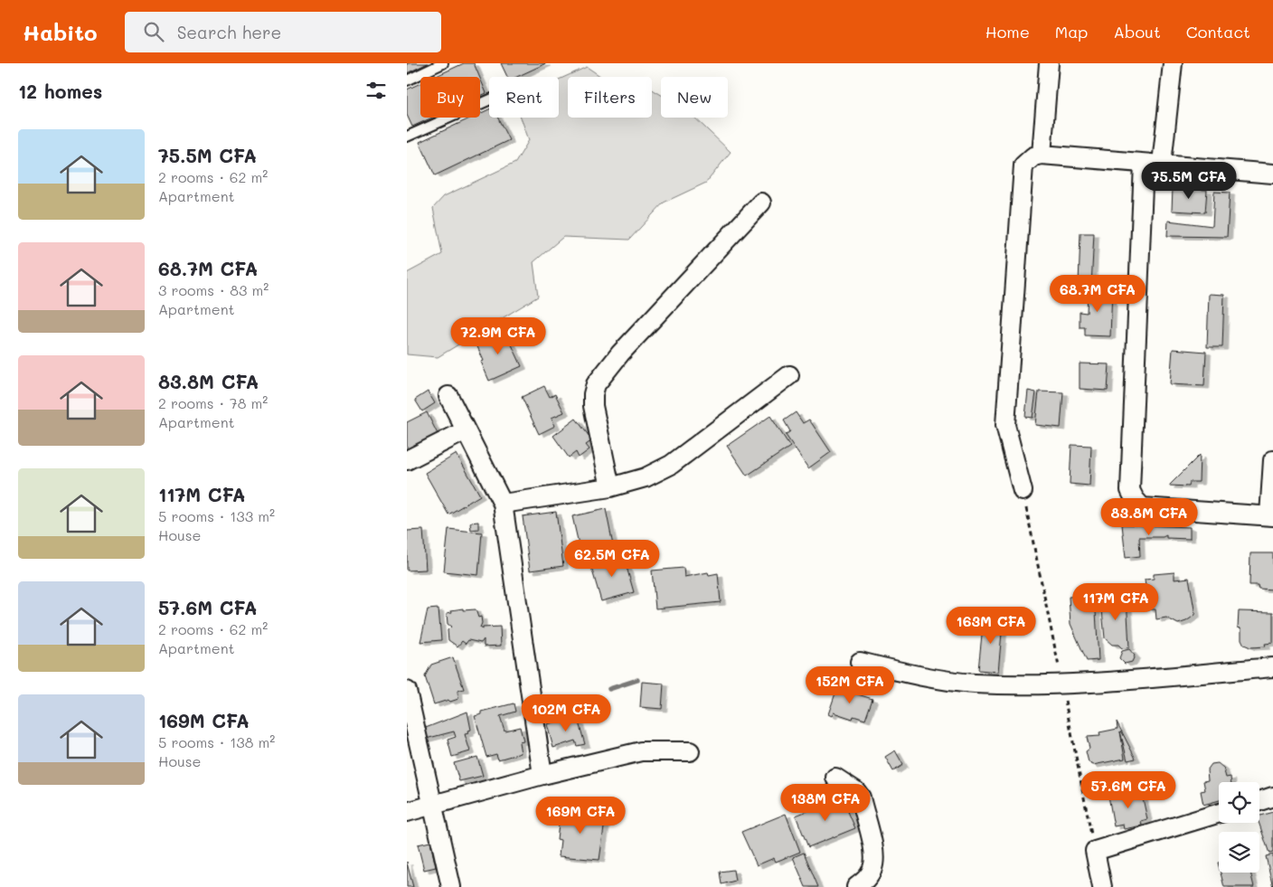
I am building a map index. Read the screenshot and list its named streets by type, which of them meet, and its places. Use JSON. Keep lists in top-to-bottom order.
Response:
{
  "page": {
    "header": "Habito",
    "search": "Search here",
    "nav": [
      "Home",
      "Map",
      "About",
      "Contact"
    ],
    "heading": "12 homes",
    "chip": [
      "Buy",
      "Rent",
      "Filters",
      "New"
    ],
    "list": [
      {
        "name": "75.5M CFA",
        "note": "2 rooms · 62 m² · Apartment"
      },
      {
        "name": "68.7M CFA",
        "note": "3 rooms · 83 m² · Apartment"
      },
      {
        "name": "83.8M CFA",
        "note": "2 rooms · 78 m² · Apartment"
      },
      {
        "name": "117M CFA",
        "note": "5 rooms · 133 m² · House"
      },
      {
        "name": "57.6M CFA",
        "note": "2 rooms · 62 m² · Apartment"
      },
      {
        "name": "169M CFA",
        "note": "5 rooms · 138 m² · House"
      }
    ],
    "price": [
      "75.5M CFA",
      "68.7M CFA",
      "72.9M CFA",
      "83.8M CFA",
      "62.5M CFA",
      "117M CFA",
      "163M CFA",
      "152M CFA",
      "102M CFA",
      "57.6M CFA",
      "138M CFA",
      "169M CFA"
    ]
  }
}
